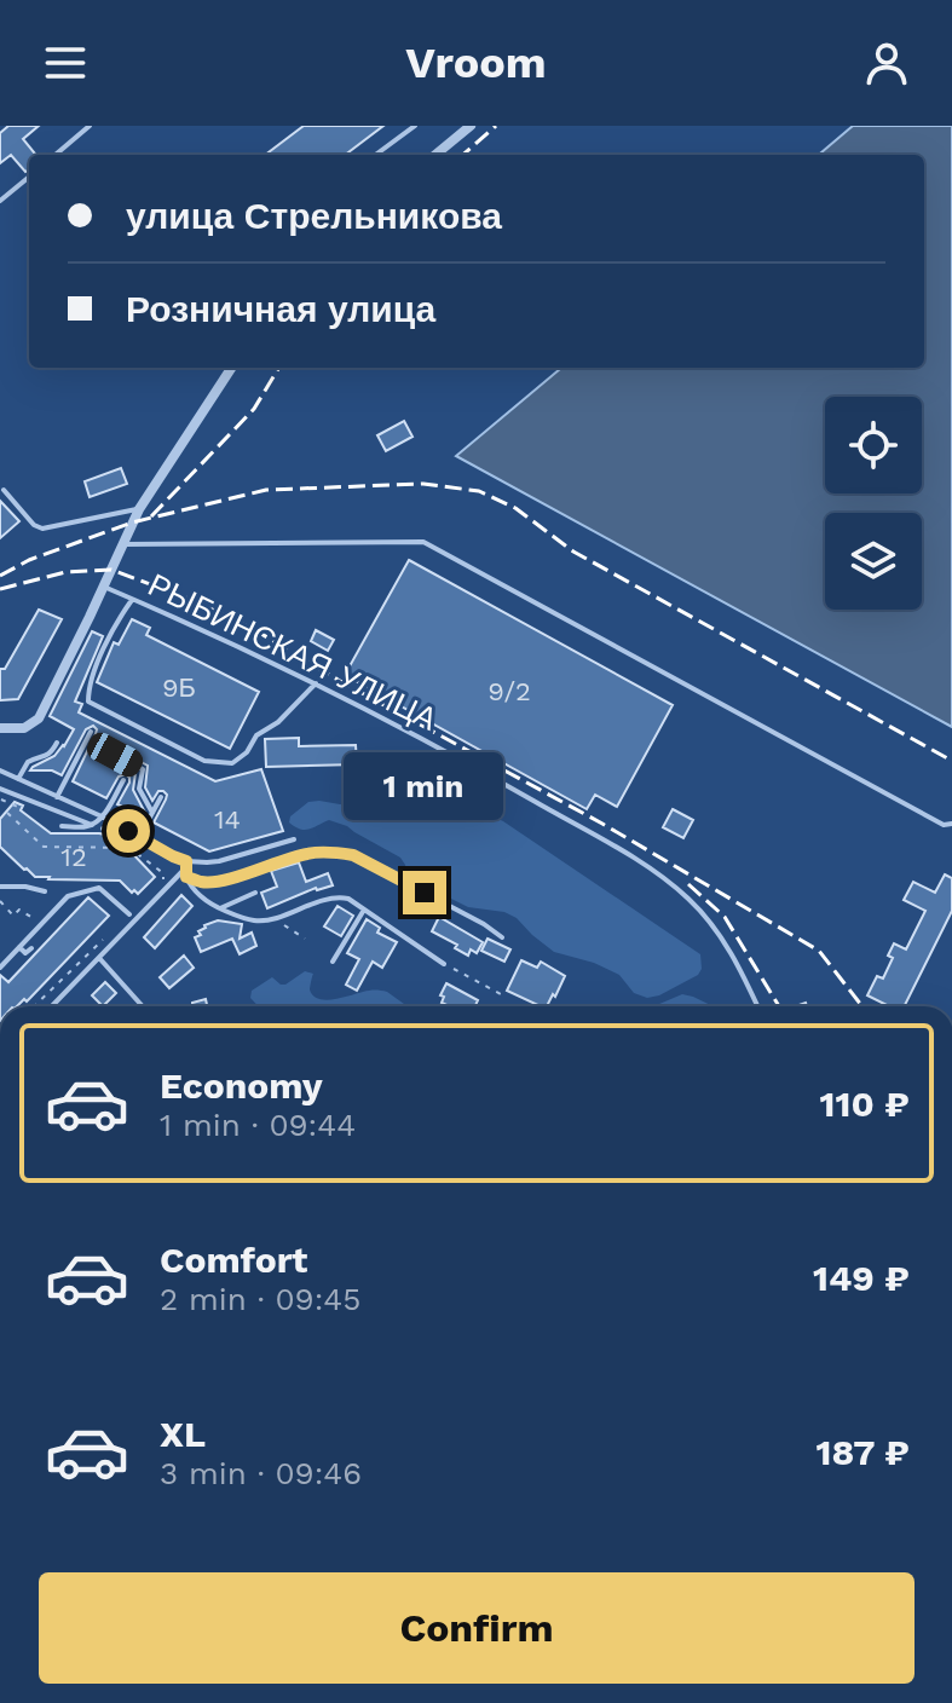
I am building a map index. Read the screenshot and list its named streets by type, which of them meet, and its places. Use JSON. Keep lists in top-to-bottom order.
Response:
{
  "streets": {
    "lane": ["РЫБИНСКАЯ УЛИЦА"]
  },
  "house_numbers": [
    "9Б",
    "9/2",
    "14",
    "12"
  ],
  "page": {
    "header": "Vroom",
    "banner": ["улица Стрельникова", "Розничная улица"],
    "bubble": "1 min",
    "list": [
      {
        "name": "Economy",
        "note": "1 min · 09:44",
        "value": "110 ₽"
      },
      {
        "name": "Comfort",
        "note": "2 min · 09:45",
        "value": "149 ₽"
      },
      {
        "name": "XL",
        "note": "3 min · 09:46",
        "value": "187 ₽"
      }
    ],
    "buttons": "Confirm"
  }
}
